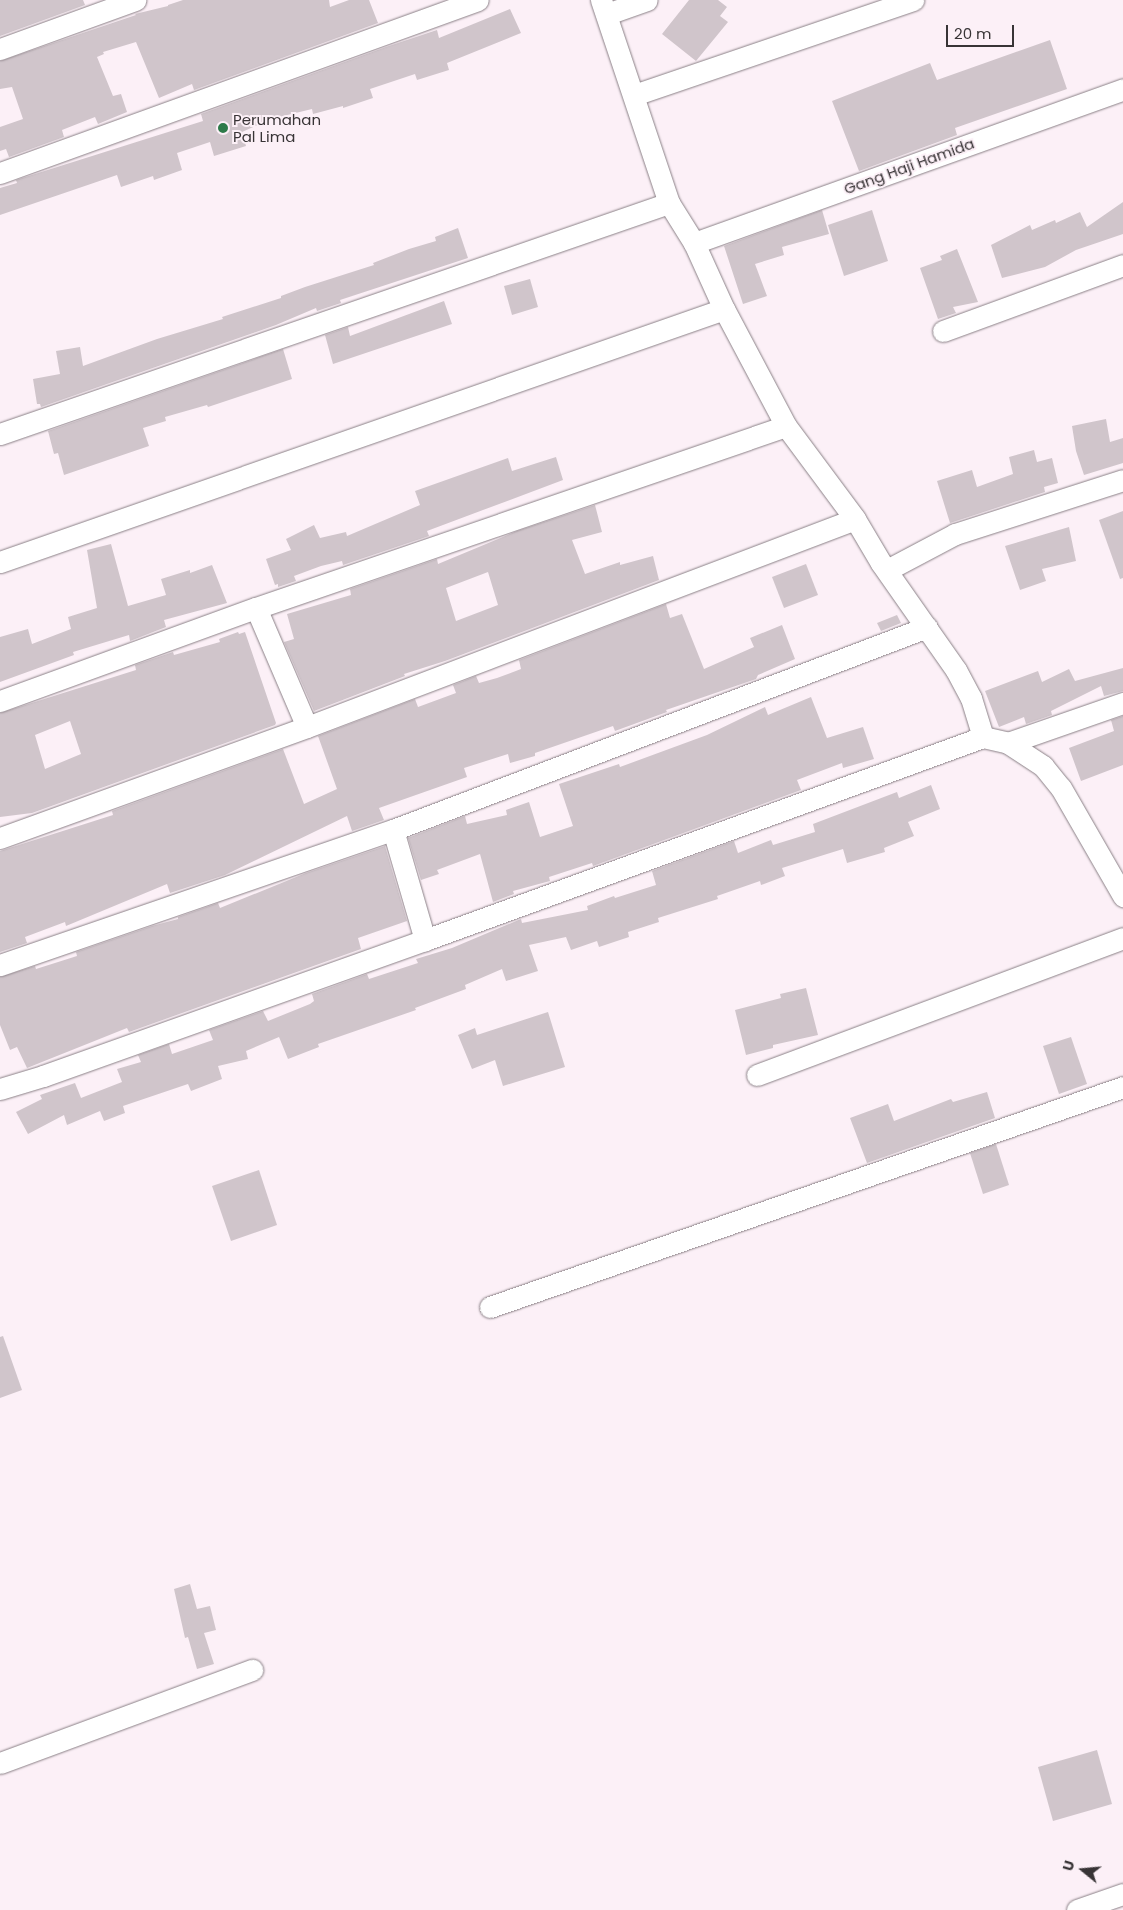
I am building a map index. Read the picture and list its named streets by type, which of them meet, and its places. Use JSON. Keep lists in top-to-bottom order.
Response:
{
  "streets": {
    "street": ["Gang Haji Hamida"]
  },
  "places": ["Perumahan Pal Lima"],
  "scale_bar": "20 m",
  "north": "left"
}
